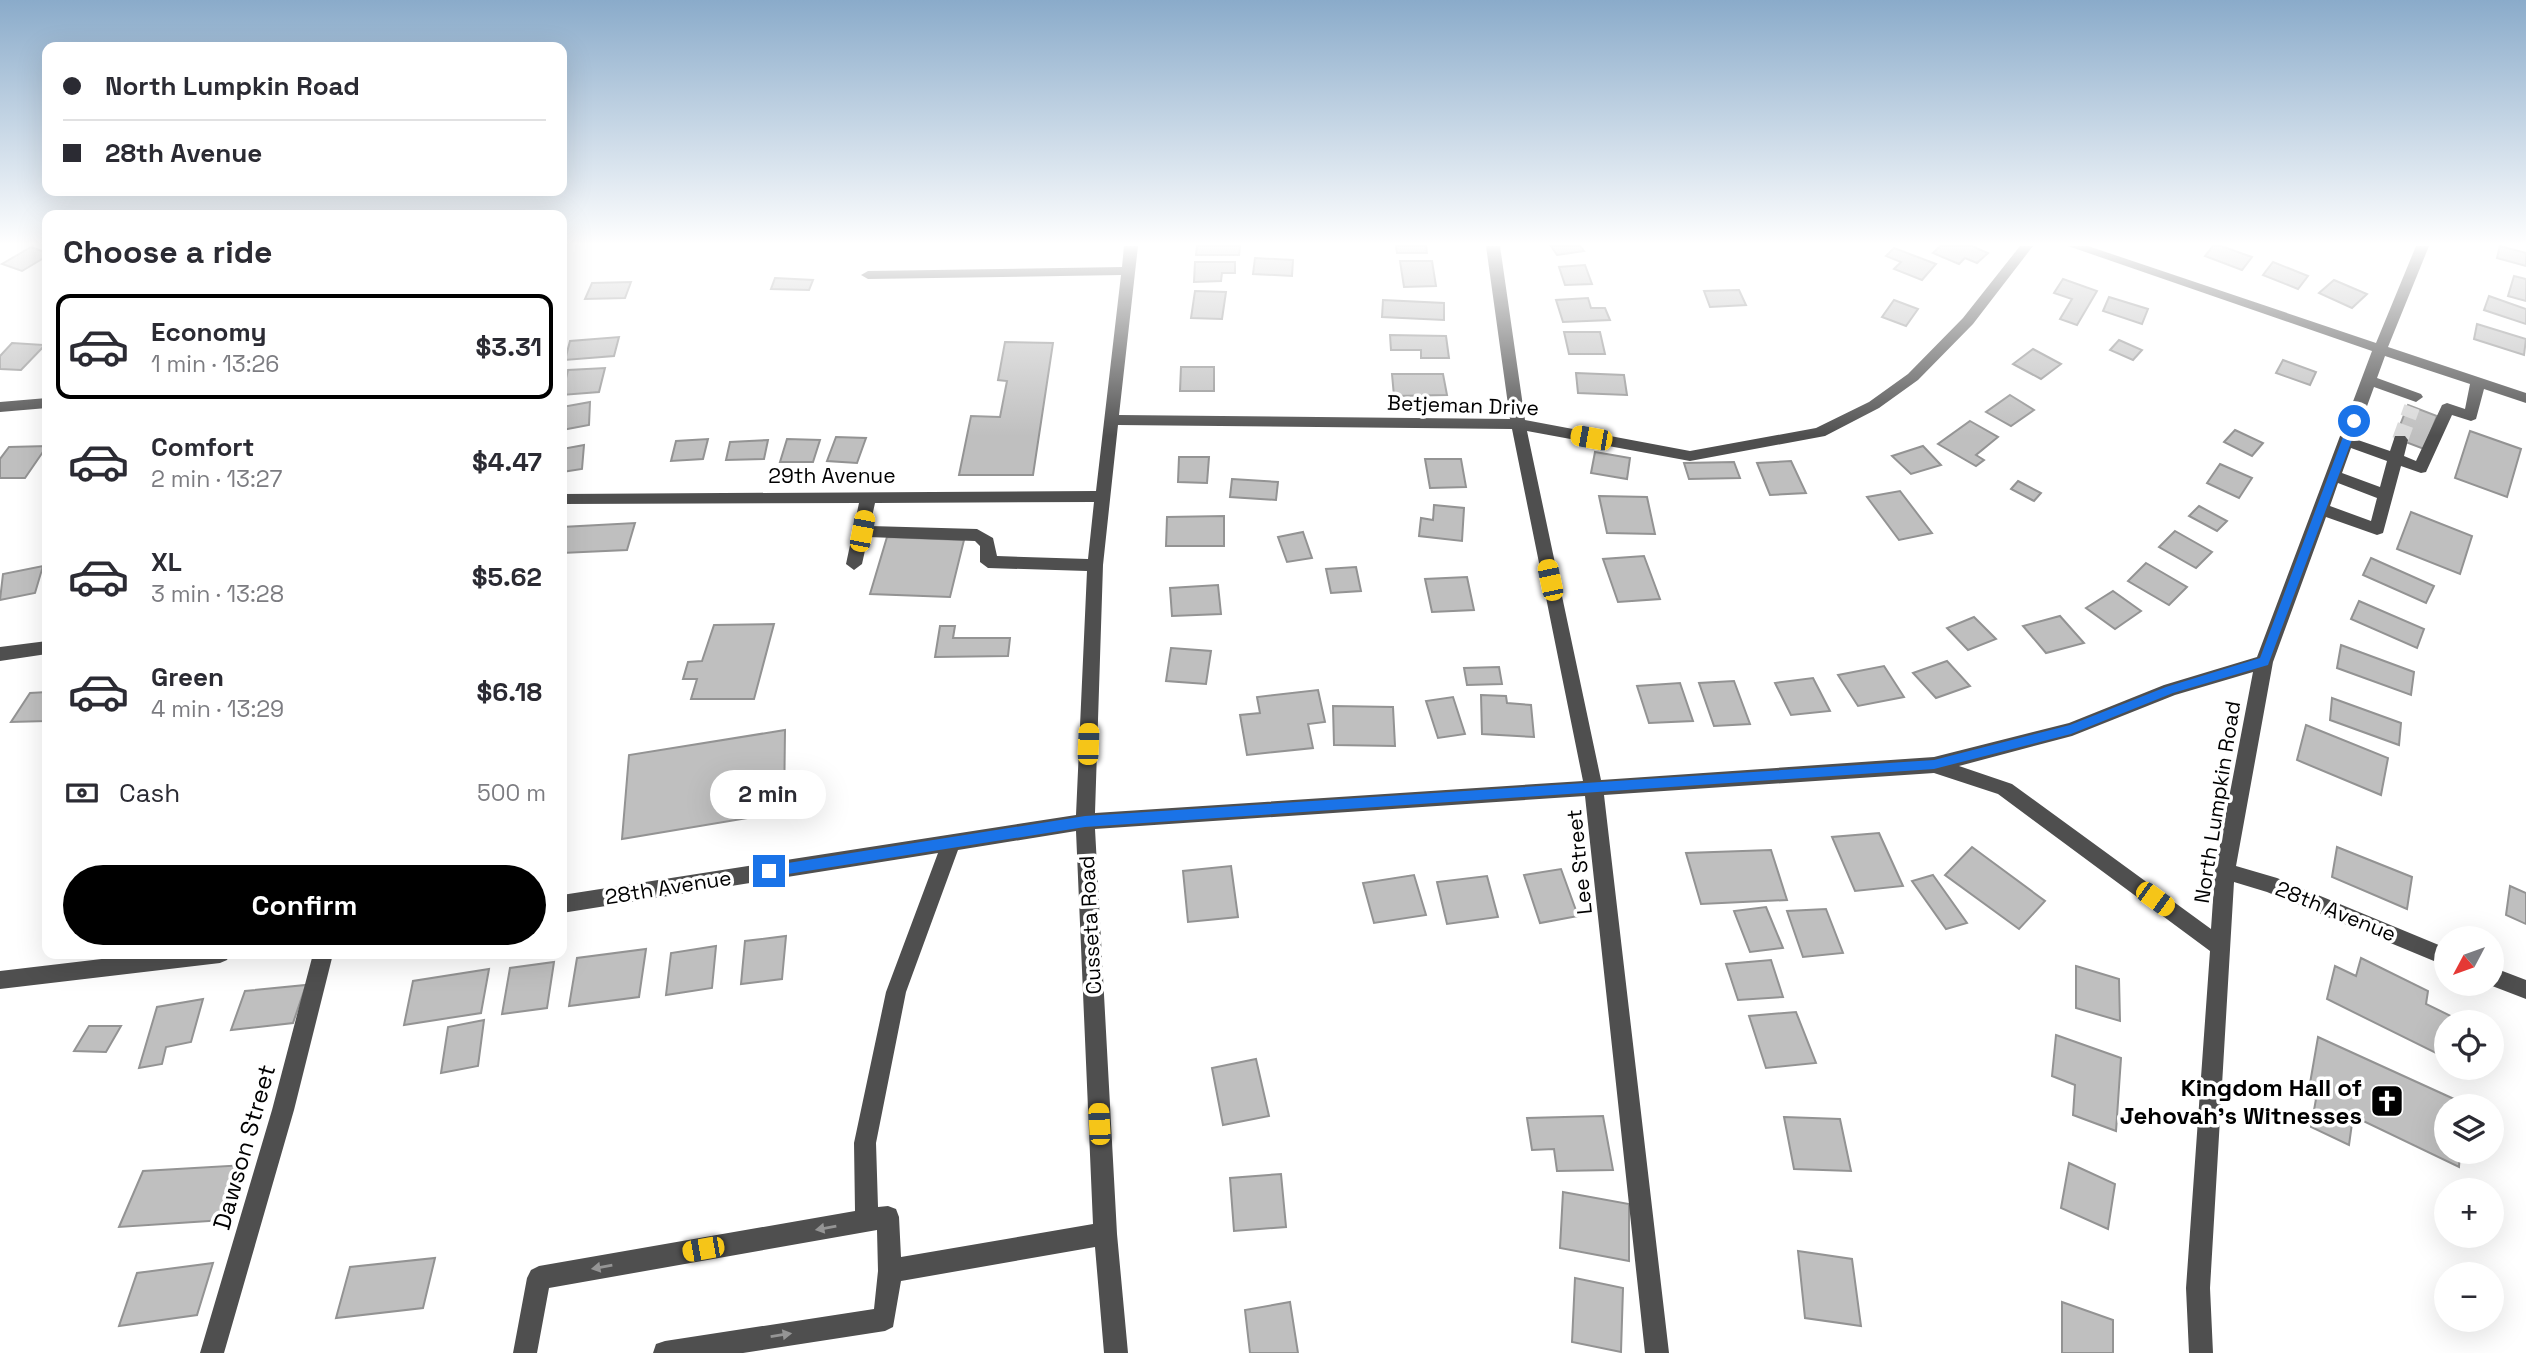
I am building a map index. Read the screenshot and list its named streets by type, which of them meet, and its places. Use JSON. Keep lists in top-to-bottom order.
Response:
{
  "streets": {
    "street": [
      "Betjeman Drive",
      "29th Avenue",
      "North Lumpkin Road",
      "Lee Street",
      "28th Avenue",
      "Cusseta Road",
      "Dawson Street"
    ]
  },
  "crossings": [
    ["Betjeman Drive", "Lee Street"],
    ["Betjeman Drive", "Cusseta Road"],
    ["29th Avenue", "Cusseta Road"],
    ["North Lumpkin Road", "28th Avenue"],
    ["Lee Street", "28th Avenue"],
    ["28th Avenue", "Cusseta Road"]
  ],
  "places": {
    "church": ["Kingdom Hall of Jehovah’s Witnesses"]
  },
  "north": "bottom left",
  "page": {
    "banner": ["North Lumpkin Road", "28th Avenue"],
    "heading": "Choose a ride",
    "list": [
      {
        "name": "Economy",
        "note": "1 min · 13:26",
        "value": "$3.31"
      },
      {
        "name": "Comfort",
        "note": "2 min · 13:27",
        "value": "$4.47"
      },
      {
        "name": "XL",
        "note": "3 min · 13:28",
        "value": "$5.62"
      },
      {
        "name": "Green",
        "note": "4 min · 13:29",
        "value": "$6.18"
      }
    ],
    "pay": ["Cash", "500 m"],
    "bubble": "2 min",
    "buttons": "Confirm",
    "map_buttons": ["+", "−"]
  }
}
